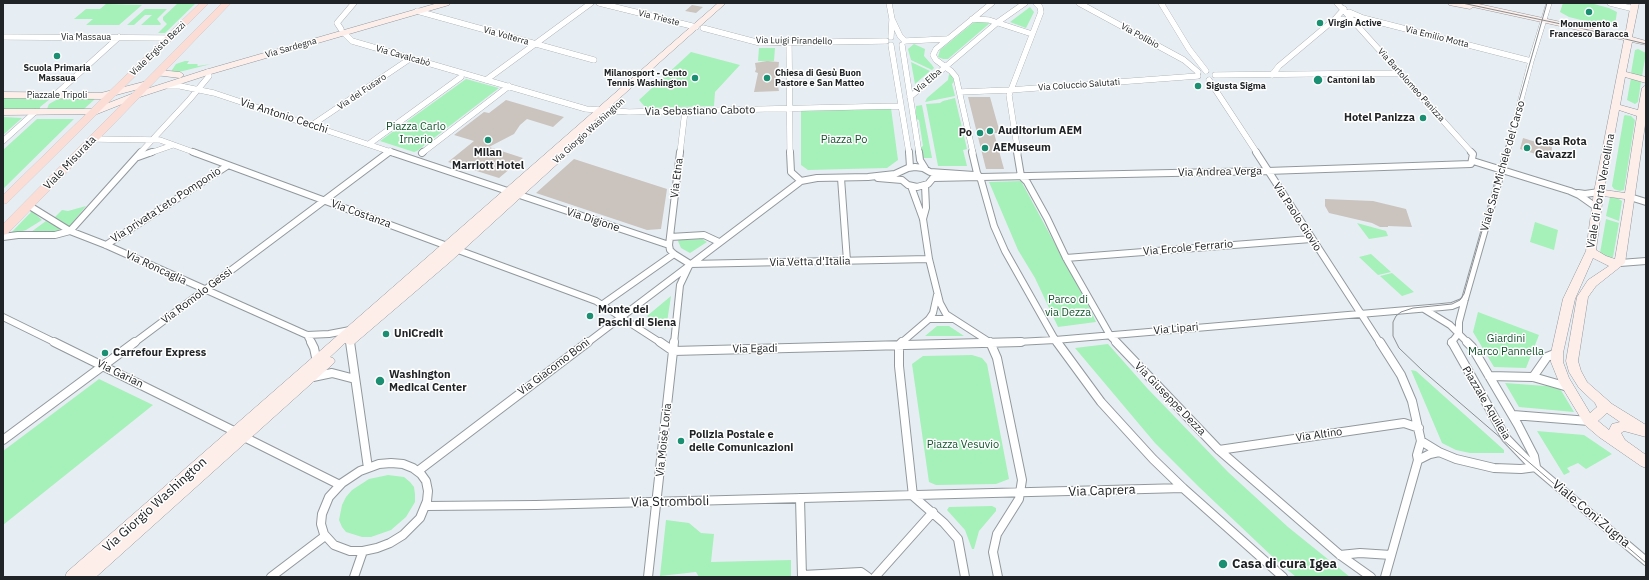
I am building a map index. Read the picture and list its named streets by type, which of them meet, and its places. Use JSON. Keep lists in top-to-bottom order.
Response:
{
  "streets": {
    "main road": [
      "Via Sardegna",
      "Viale Ergisto Bezzi",
      "Piazzale Tripoli",
      "Via Giorgio Washington",
      "Viale Misurata",
      "Viale di Porta Vercellina",
      "Piazzale Aquileia"
    ],
    "street": [
      "Via Trieste",
      "Via Volterra",
      "Via Polibio",
      "Via Massaua",
      "Via Emilio Motta",
      "Via Luigi Pirandello",
      "Via Cavalcabò",
      "Via Elba",
      "Via Coluccio Salutati",
      "Via Bartolomeo Panizza",
      "Via del Fusaro",
      "Via Sebastiano Caboto",
      "Via Antonio Cecchi",
      "Viale San Michele del Carso",
      "Via Andrea Verga",
      "Via Etna",
      "Via privata Leto Pomponio",
      "Via Costanza",
      "Via Paolo Giovio",
      "Via Digione",
      "Via Ercole Ferrario",
      "Via Vetta d'Italia",
      "Via Roncaglia",
      "Via Romolo Gessi",
      "Via Lipari",
      "Via Egadi",
      "Via Giacomo Boni",
      "Via Garian",
      "Via Giuseppe Dezza",
      "Via Altino",
      "Via Moisè Loria",
      "Via Caprera",
      "Via Stromboli",
      "Viale Coni Zugna"
    ]
  },
  "crossings": [
    ["Via Trieste", "Via Luigi Pirandello"],
    ["Via Trieste", "Via Giorgio Washington"],
    ["Via Volterra", "Via Sardegna"],
    ["Via Polibio", "Via Coluccio Salutati"],
    ["Via Massaua", "Viale Ergisto Bezzi"],
    ["Via Emilio Motta", "Via Bartolomeo Panizza"],
    ["Via Emilio Motta", "Viale San Michele del Carso"],
    ["Via Luigi Pirandello", "Via Elba"],
    ["Via Luigi Pirandello", "Via Giorgio Washington"],
    ["Via Sardegna", "Viale Ergisto Bezzi"],
    ["Via Sardegna", "Via Cavalcabò"],
    ["Via Sardegna", "Piazzale Tripoli"],
    ["Via Sardegna", "Via Antonio Cecchi"],
    ["Via Sardegna", "Viale Misurata"],
    ["Viale Ergisto Bezzi", "Piazzale Tripoli"],
    ["Via Cavalcabò", "Via del Fusaro"],
    ["Via Elba", "Via Coluccio Salutati"],
    ["Via Bartolomeo Panizza", "Via Andrea Verga"],
    ["Via del Fusaro", "Via Antonio Cecchi"],
    ["Piazzale Tripoli", "Viale Misurata"],
    ["Via Sebastiano Caboto", "Via Giorgio Washington"],
    ["Via Sebastiano Caboto", "Via Etna"],
    ["Via Giorgio Washington", "Via Costanza"],
    ["Via Giorgio Washington", "Via Digione"],
    ["Via Giorgio Washington", "Via Roncaglia"],
    ["Via Giorgio Washington", "Via Garian"],
    ["Viale Misurata", "Via Costanza"],
    ["Viale Misurata", "Via Roncaglia"],
    ["Viale San Michele del Carso", "Piazzale Aquileia"],
    ["Via Andrea Verga", "Via Paolo Giovio"],
    ["Via Andrea Verga", "Via Giuseppe Dezza"],
    ["Via Etna", "Via Digione"],
    ["Viale di Porta Vercellina", "Piazzale Aquileia"],
    ["Via privata Leto Pomponio", "Via Costanza"],
    ["Via privata Leto Pomponio", "Via Roncaglia"],
    ["Via Costanza", "Via Romolo Gessi"],
    ["Via Costanza", "Via Giacomo Boni"],
    ["Via Paolo Giovio", "Via Ercole Ferrario"],
    ["Via Paolo Giovio", "Via Lipari"],
    ["Via Digione", "Via Romolo Gessi"],
    ["Via Ercole Ferrario", "Via Giuseppe Dezza"],
    ["Via Vetta d'Italia", "Via Giacomo Boni"],
    ["Via Roncaglia", "Via Romolo Gessi"],
    ["Via Romolo Gessi", "Via Garian"],
    ["Via Lipari", "Via Giuseppe Dezza"],
    ["Via Egadi", "Via Giacomo Boni"],
    ["Via Egadi", "Via Moisè Loria"],
    ["Via Giacomo Boni", "Via Garian"],
    ["Via Giacomo Boni", "Via Moisè Loria"],
    ["Via Giacomo Boni", "Via Stromboli"],
    ["Via Garian", "Via Stromboli"],
    ["Via Giuseppe Dezza", "Via Altino"],
    ["Piazzale Aquileia", "Viale Coni Zugna"],
    ["Via Moisè Loria", "Via Stromboli"]
  ],
  "parks": [
    "Piazza Carlo Irnerio",
    "Piazza Po",
    "Parco di via Dezza",
    "Giardini Marco Pannella",
    "Piazza Vesuvio"
  ],
  "places": [
    "Monumento a Francesco Baracca",
    "Virgin Active",
    "Scuola Primaria Massaua",
    "Milanosport - Cento Tennis Washington",
    "Chiesa di Gesù Buon Pastore e San Matteo",
    "Cantoni lab",
    "Sigusta Sigma",
    "Hotel Panizza",
    "Auditorium AEM",
    "Po",
    "Milan Marriott Hotel",
    "AEMuseum",
    "Casa Rota Gavazzi",
    "Monte dei Paschi di Siena",
    "UniCredit",
    "Carrefour Express",
    "Washington Medical Center",
    "Polizia Postale e delle Comunicazioni",
    "Casa di cura Igea"
  ]
}
